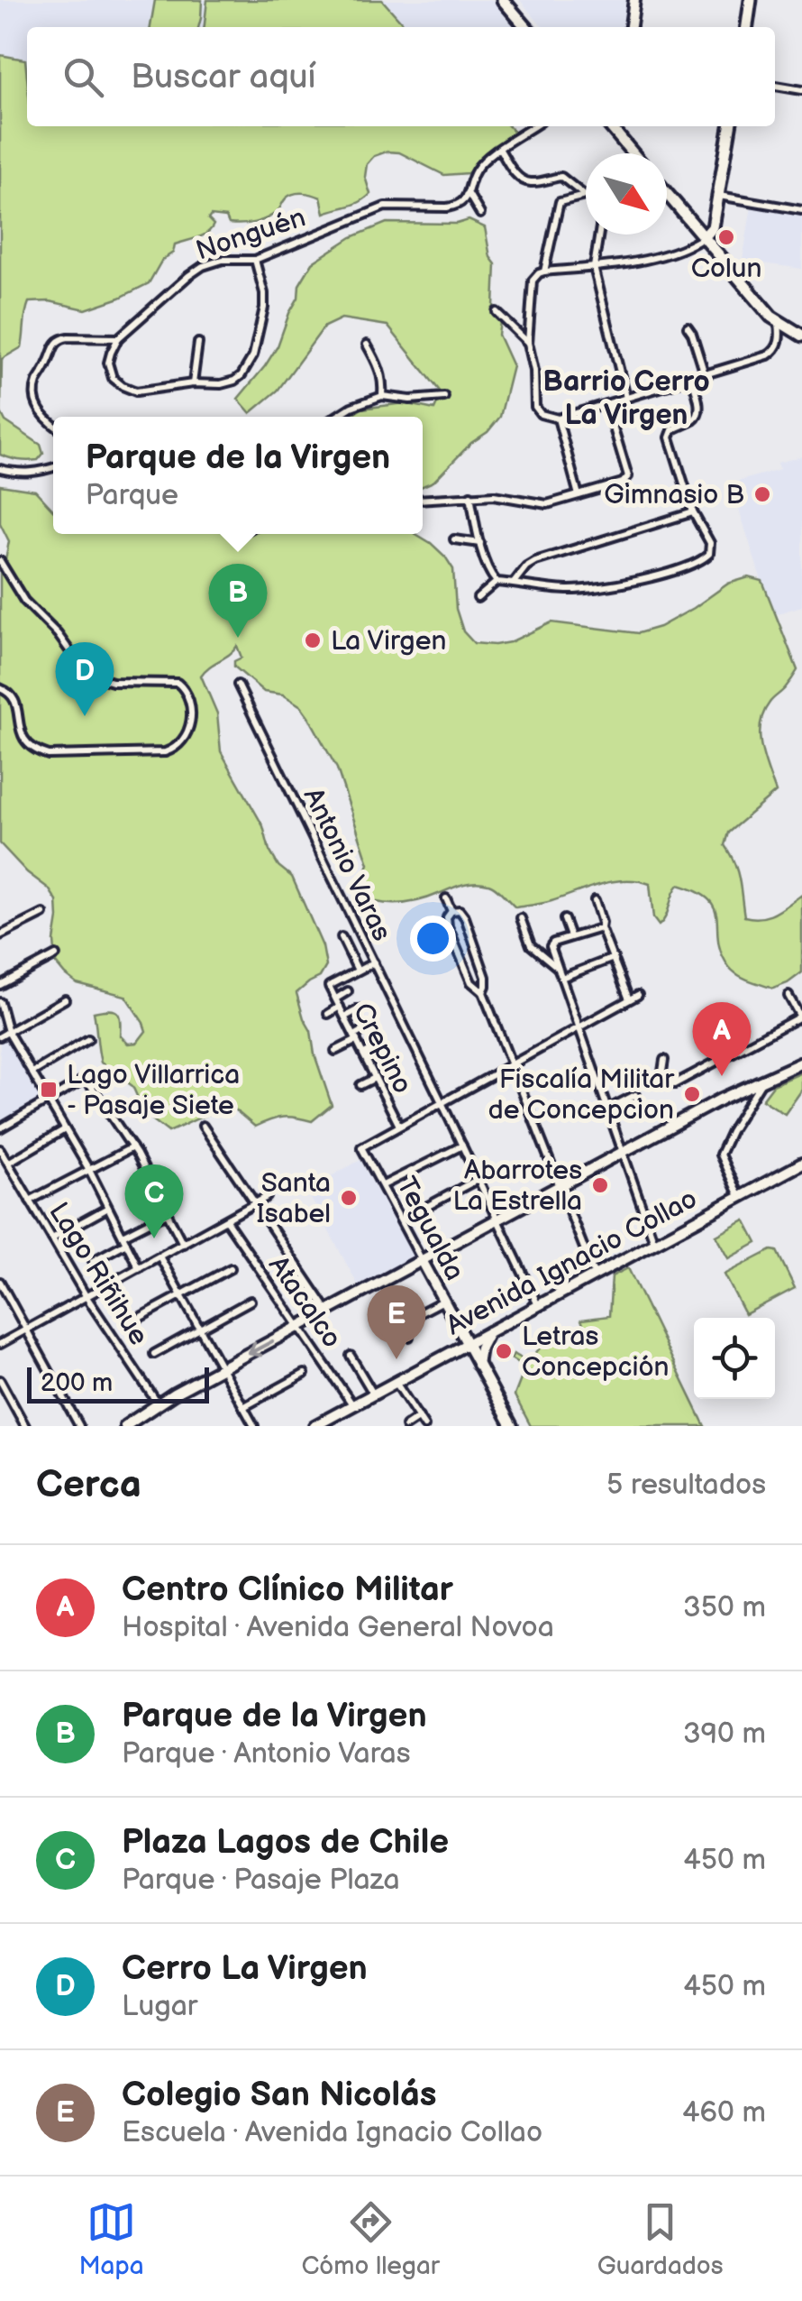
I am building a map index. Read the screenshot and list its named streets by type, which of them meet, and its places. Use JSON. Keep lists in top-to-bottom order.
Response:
{
  "streets": {
    "main road": ["Tegualda", "Avenida Ignacio Collao"],
    "street": [
      "Nonguén",
      "Antonio Varas",
      "Crepino",
      "Lago Riñihue",
      "Atacalco"
    ]
  },
  "crossings": [
    ["Antonio Varas", "Crepino"],
    ["Antonio Varas", "Avenida Ignacio Collao"],
    ["Crepino", "Tegualda"],
    ["Tegualda", "Avenida Ignacio Collao"],
    ["Avenida Ignacio Collao", "Atacalco"]
  ],
  "districts": ["Barrio Cerro La Virgen"],
  "places": {
    "other": [
      "Colun",
      "Gimnasio B",
      "La Virgen",
      "Fiscalía Militar de Concepcion",
      "Abarrotes La Estrella",
      "Santa Isabel",
      "Letras Concepción"
    ],
    "transit": ["Lago Villarrica - Pasaje Siete"]
  },
  "scale_bar": "200 m",
  "north": "bottom right",
  "page": {
    "search": "Buscar aquí",
    "popup": ["Parque de la Virgen", "Parque"],
    "pins": [
      "B",
      "D",
      "A",
      "C",
      "E"
    ],
    "scale": "200 m",
    "heading": ["Cerca", "5 resultados"],
    "list": [
      {
        "mark": "A",
        "name": "Centro Clínico Militar",
        "note": "Hospital · Avenida General Novoa",
        "value": "350 m"
      },
      {
        "mark": "B",
        "name": "Parque de la Virgen",
        "note": "Parque · Antonio Varas",
        "value": "390 m"
      },
      {
        "mark": "C",
        "name": "Plaza Lagos de Chile",
        "note": "Parque · Pasaje Plaza",
        "value": "450 m"
      },
      {
        "mark": "D",
        "name": "Cerro La Virgen",
        "note": "Lugar",
        "value": "450 m"
      },
      {
        "mark": "E",
        "name": "Colegio San Nicolás",
        "note": "Escuela · Avenida Ignacio Collao",
        "value": "460 m"
      }
    ],
    "nav": ["Mapa", "Cómo llegar", "Guardados"]
  }
}
